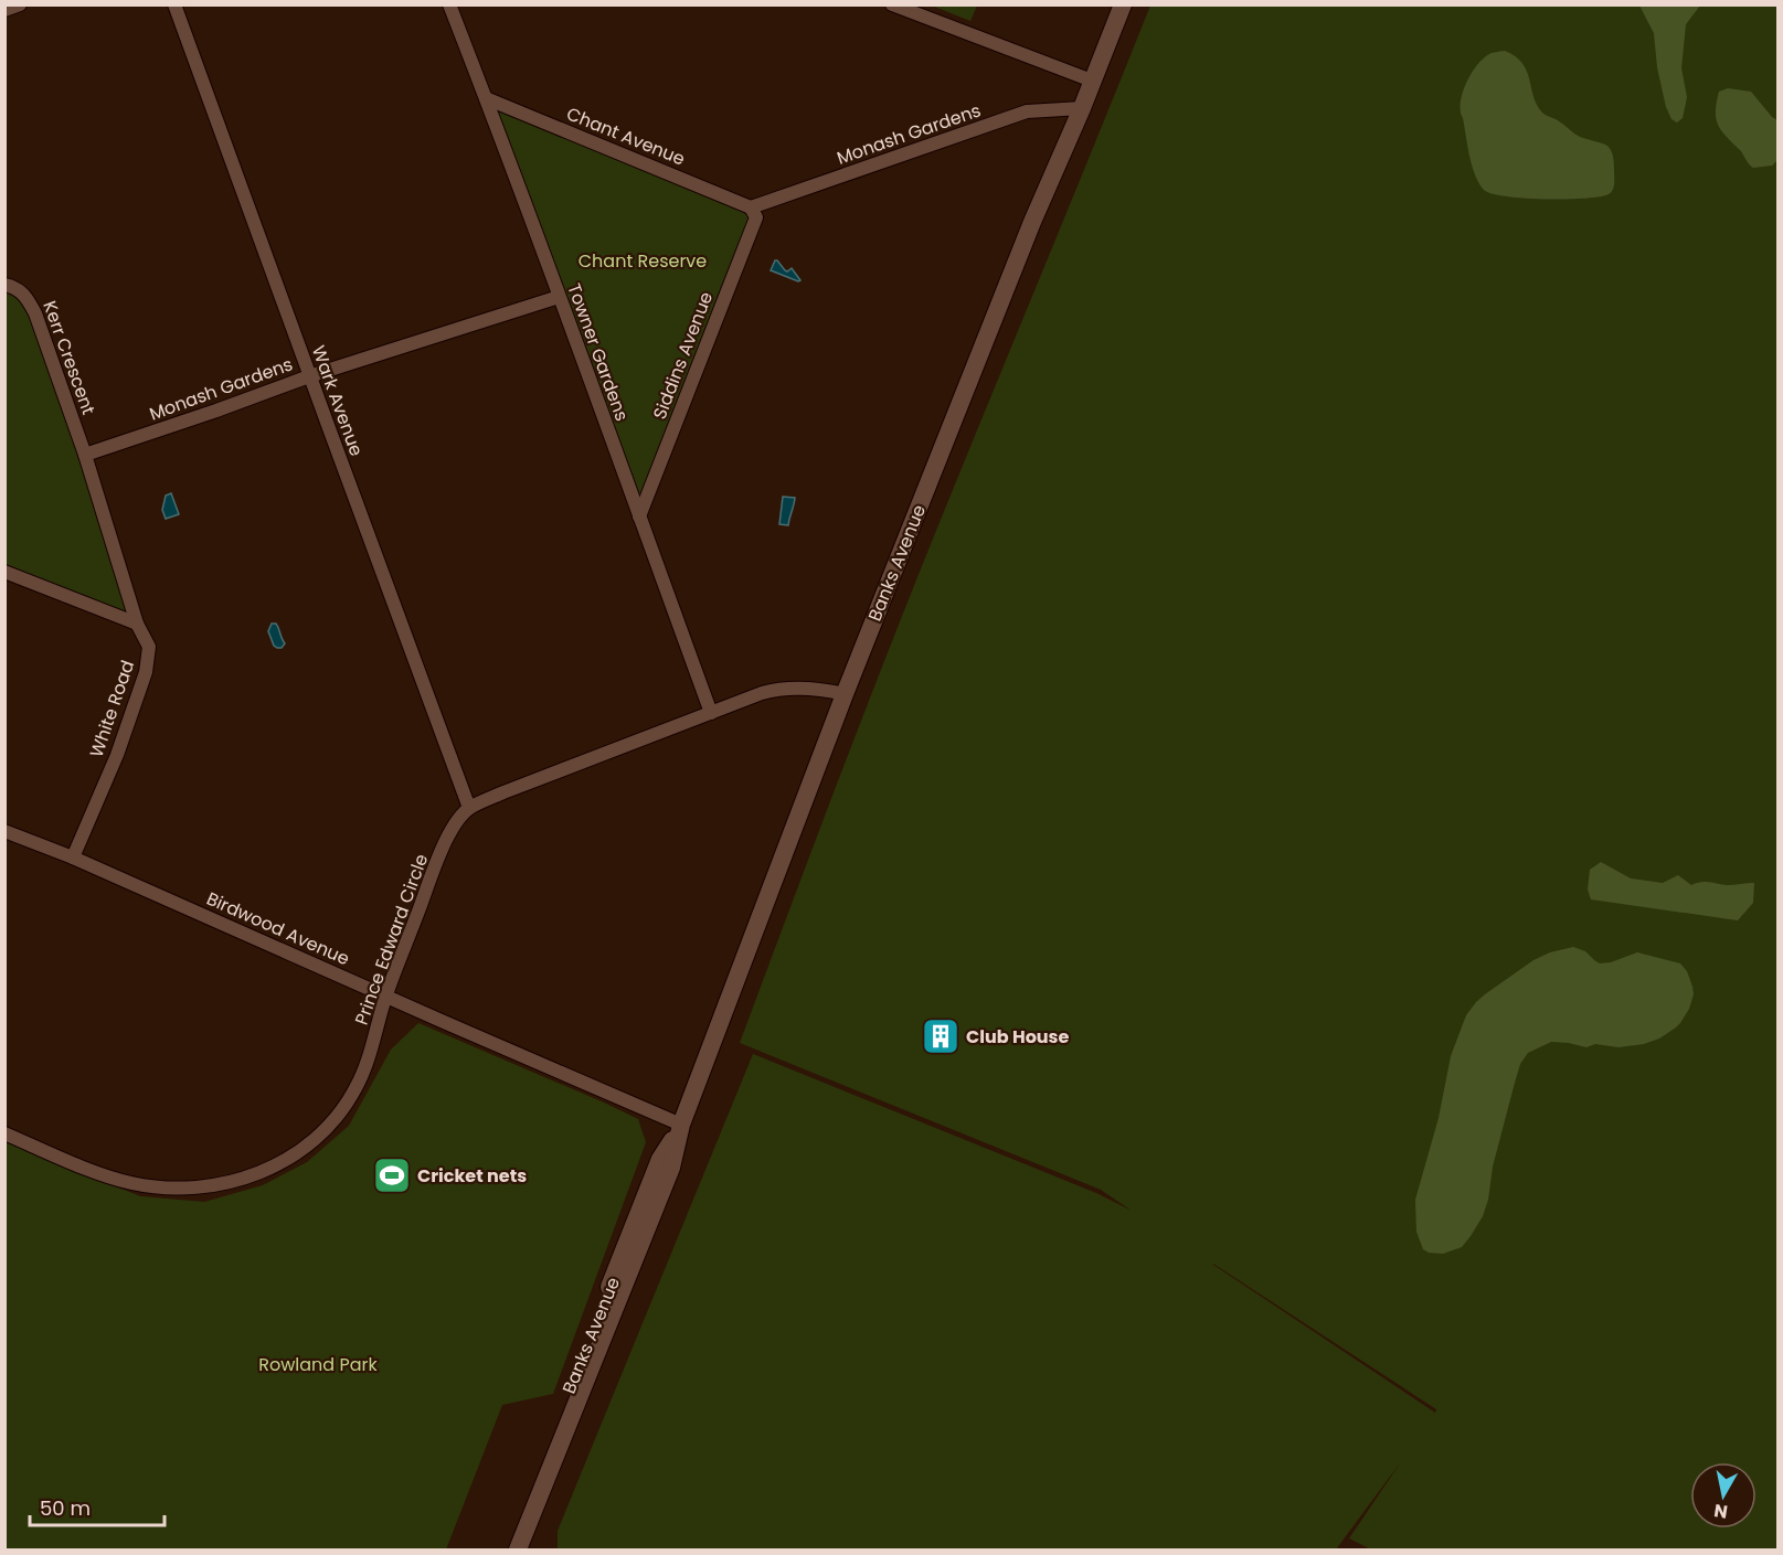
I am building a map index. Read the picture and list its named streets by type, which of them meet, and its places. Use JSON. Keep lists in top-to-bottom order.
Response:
{
  "streets": {
    "street": [
      "Monash Gardens",
      "Chant Avenue",
      "Towner Gardens",
      "Siddins Avenue",
      "Kerr Crescent",
      "Wark Avenue",
      "Banks Avenue",
      "White Road",
      "Birdwood Avenue",
      "Prince Edward Circle"
    ]
  },
  "crossings": [
    ["Monash Gardens", "Chant Avenue"],
    ["Monash Gardens", "Towner Gardens"],
    ["Monash Gardens", "Siddins Avenue"],
    ["Monash Gardens", "Kerr Crescent"],
    ["Monash Gardens", "Wark Avenue"],
    ["Monash Gardens", "Banks Avenue"],
    ["Monash Gardens", "White Road"],
    ["Chant Avenue", "Towner Gardens"],
    ["Chant Avenue", "Siddins Avenue"],
    ["Towner Gardens", "Siddins Avenue"],
    ["Towner Gardens", "Prince Edward Circle"],
    ["Kerr Crescent", "White Road"],
    ["Wark Avenue", "Prince Edward Circle"],
    ["Banks Avenue", "Birdwood Avenue"],
    ["Banks Avenue", "Prince Edward Circle"],
    ["White Road", "Birdwood Avenue"],
    ["Birdwood Avenue", "Prince Edward Circle"]
  ],
  "parks": ["Chant Reserve", "Rowland Park"],
  "places": {
    "building": ["Club House"],
    "sports": ["Cricket nets"]
  },
  "scale_bar": "50 m",
  "north": "bottom"
}
